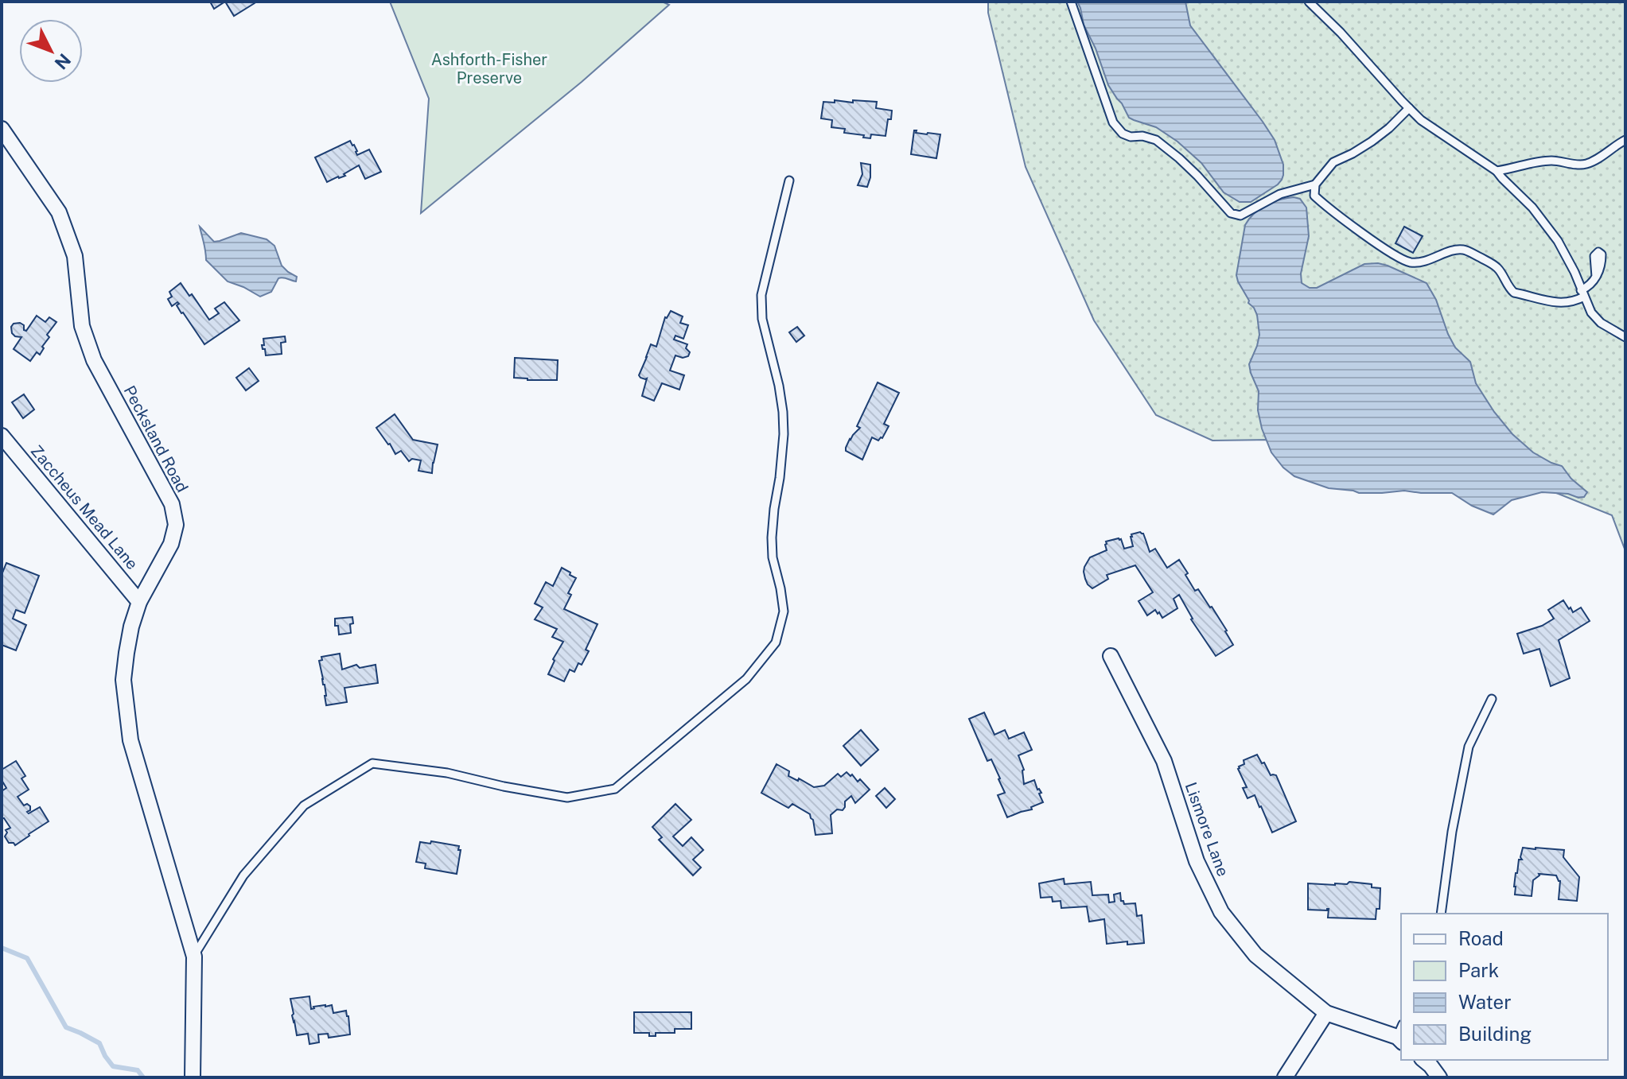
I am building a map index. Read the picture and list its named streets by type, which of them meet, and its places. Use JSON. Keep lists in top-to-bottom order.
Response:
{
  "streets": {
    "street": ["Pecksland Road", "Zaccheus Mead Lane", "Lismore Lane"]
  },
  "crossings": [
    ["Pecksland Road", "Zaccheus Mead Lane"]
  ],
  "parks": ["Ashforth-Fisher Preserve"],
  "legend": [
    "Road",
    "Park",
    "Water",
    "Building"
  ],
  "north": "bottom right"
}
